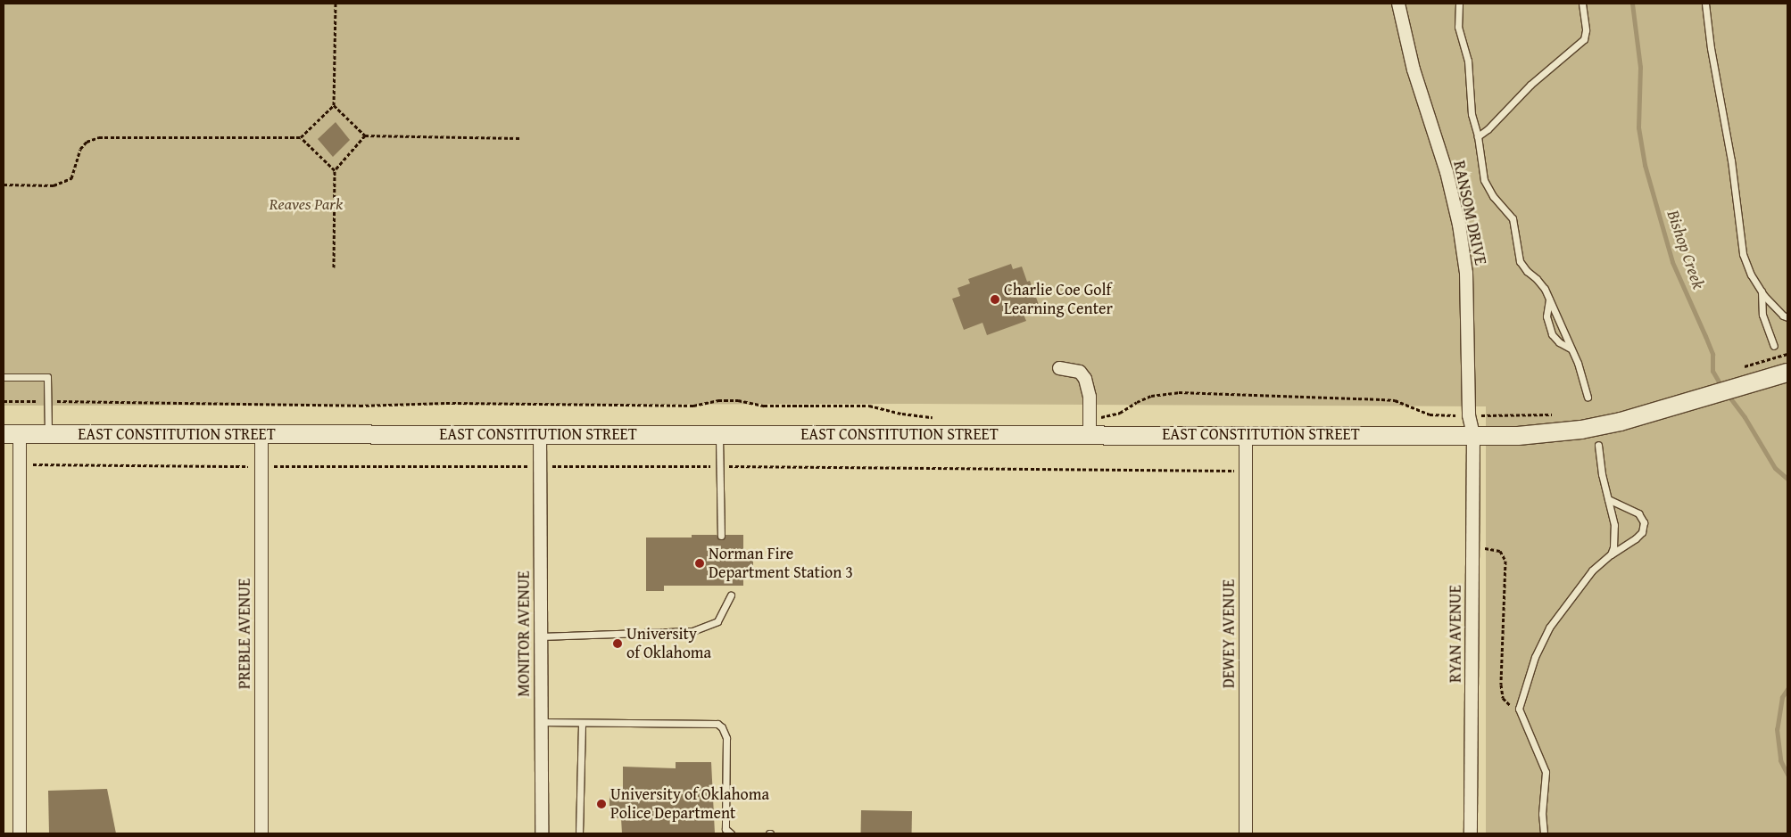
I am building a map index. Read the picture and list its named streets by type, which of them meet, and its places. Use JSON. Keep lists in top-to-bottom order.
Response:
{
  "streets": {
    "main road": ["EAST CONSTITUTION STREET"],
    "street": [
      "RANSOM DRIVE",
      "PREBLE AVENUE",
      "MONITOR AVENUE",
      "DEWEY AVENUE",
      "RYAN AVENUE"
    ]
  },
  "crossings": [
    ["RANSOM DRIVE", "EAST CONSTITUTION STREET"],
    ["RANSOM DRIVE", "RYAN AVENUE"],
    ["EAST CONSTITUTION STREET", "PREBLE AVENUE"],
    ["EAST CONSTITUTION STREET", "MONITOR AVENUE"],
    ["EAST CONSTITUTION STREET", "DEWEY AVENUE"],
    ["EAST CONSTITUTION STREET", "RYAN AVENUE"]
  ],
  "water": ["Bishop Creek"],
  "parks": ["Reaves Park"],
  "places": [
    "Charlie Coe Golf Learning Center",
    "Norman Fire Department Station 3",
    "University of Oklahoma",
    "University of Oklahoma Police Department"
  ]
}
